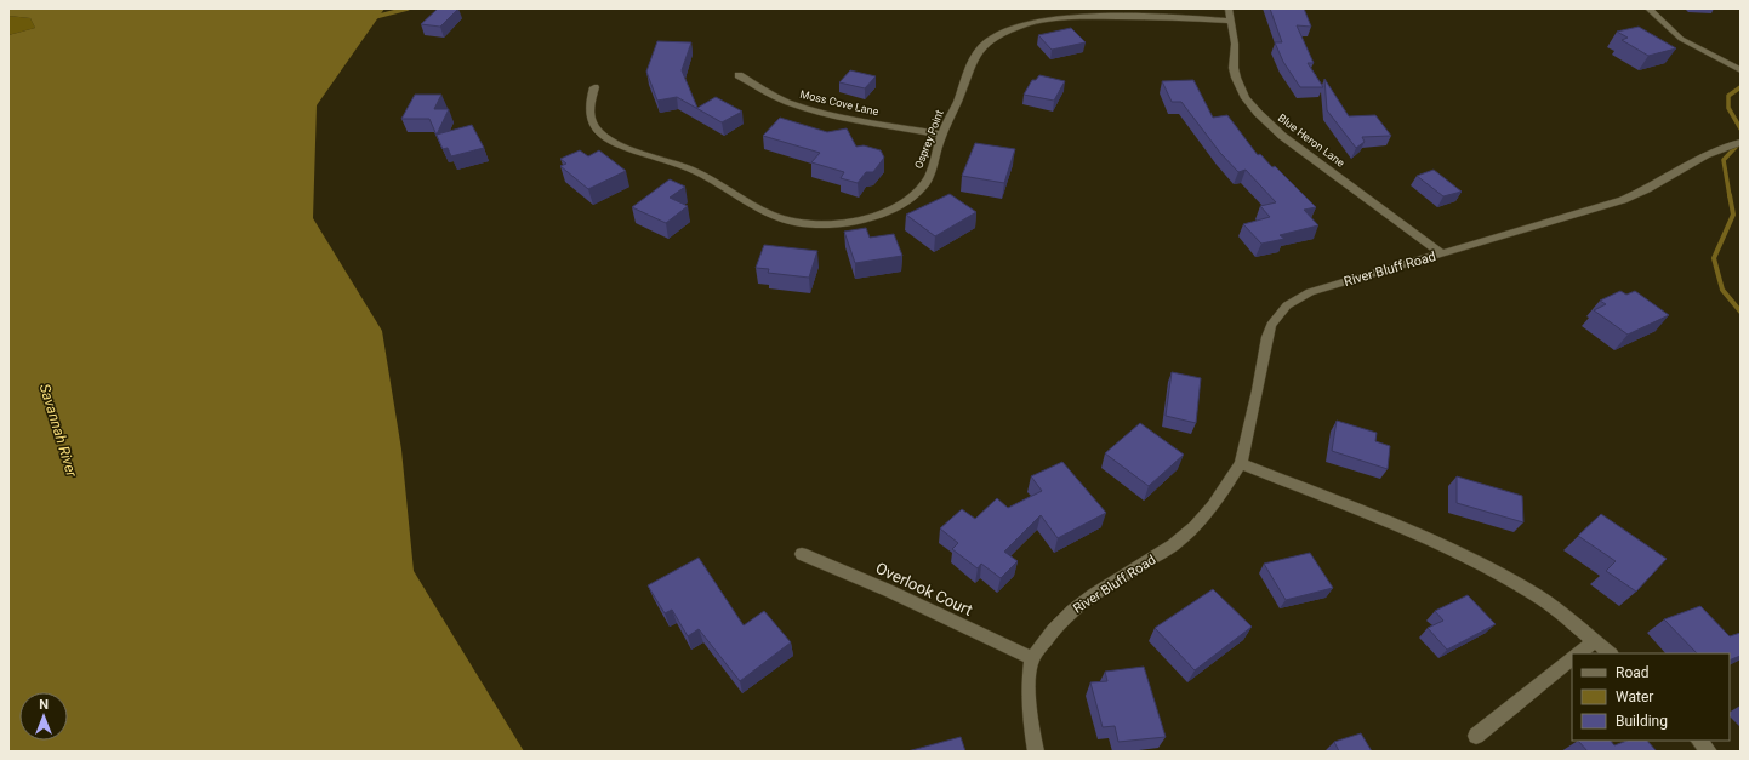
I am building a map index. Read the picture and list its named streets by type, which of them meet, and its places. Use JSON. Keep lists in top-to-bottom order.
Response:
{
  "streets": {
    "street": [
      "Moss Cove Lane",
      "Osprey Point",
      "Blue Heron Lane",
      "River Bluff Road",
      "Overlook Court"
    ]
  },
  "crossings": [
    ["Moss Cove Lane", "Osprey Point"],
    ["Osprey Point", "Blue Heron Lane"],
    ["Blue Heron Lane", "River Bluff Road"],
    ["River Bluff Road", "Overlook Court"]
  ],
  "water": ["Savannah River"],
  "legend": ["Road", "Water", "Building"],
  "north": "top"
}
